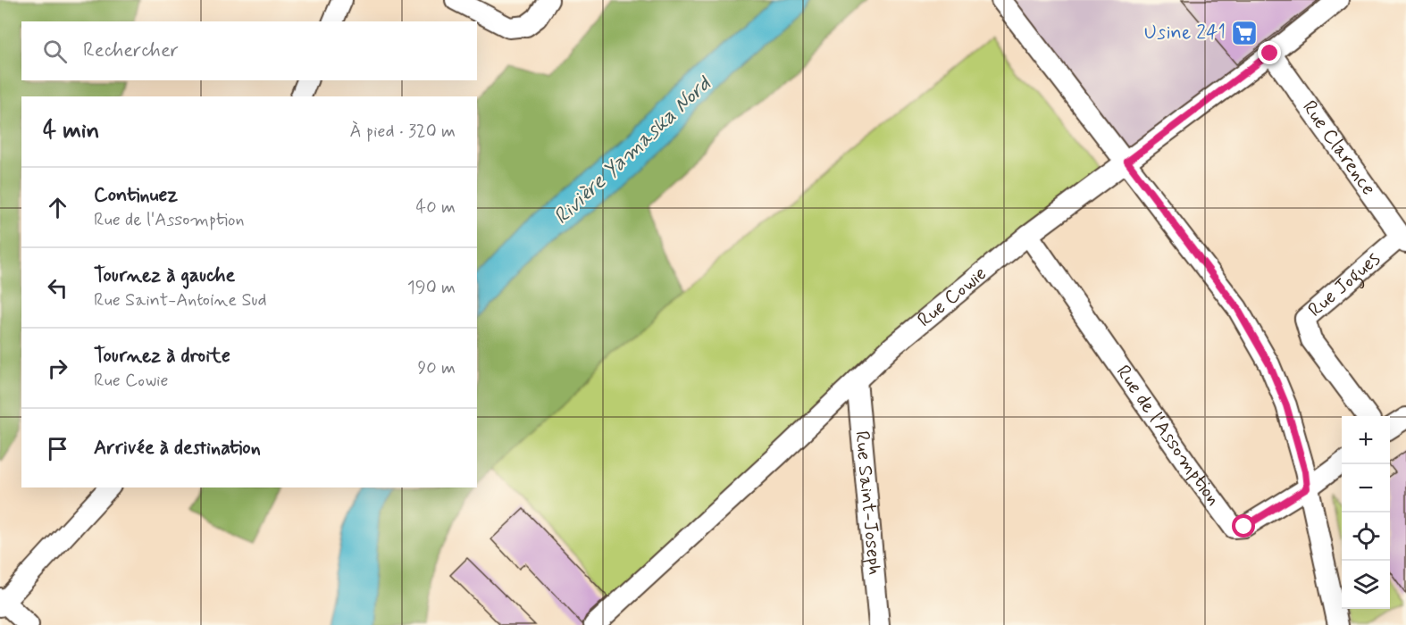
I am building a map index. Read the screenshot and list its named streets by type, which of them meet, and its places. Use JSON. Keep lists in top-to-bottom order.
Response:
{
  "streets": {
    "street": [
      "Rue Clarence",
      "Rue Jogues",
      "Rue Cowie",
      "Rue de l'Assomption",
      "Rue Saint-Joseph"
    ]
  },
  "crossings": [
    ["Rue Clarence", "Rue Jogues"],
    ["Rue Clarence", "Rue Cowie"],
    ["Rue Cowie", "Rue de l'Assomption"],
    ["Rue Cowie", "Rue Saint-Joseph"]
  ],
  "water": ["Rivière Yamaska Nord"],
  "places": {
    "supermarket": ["Usine 241"]
  },
  "page": {
    "search": "Rechercher",
    "heading": ["4 min", "À pied · 320 m"],
    "list": [
      ["Continuez", "Rue de l'Assomption", "40 m"],
      ["Tournez à gauche", "Rue Saint-Antoine Sud", "190 m"],
      ["Tournez à droite", "Rue Cowie", "90 m"],
      "Arrivée à destination"
    ],
    "map_buttons": ["+", "−"]
  }
}
